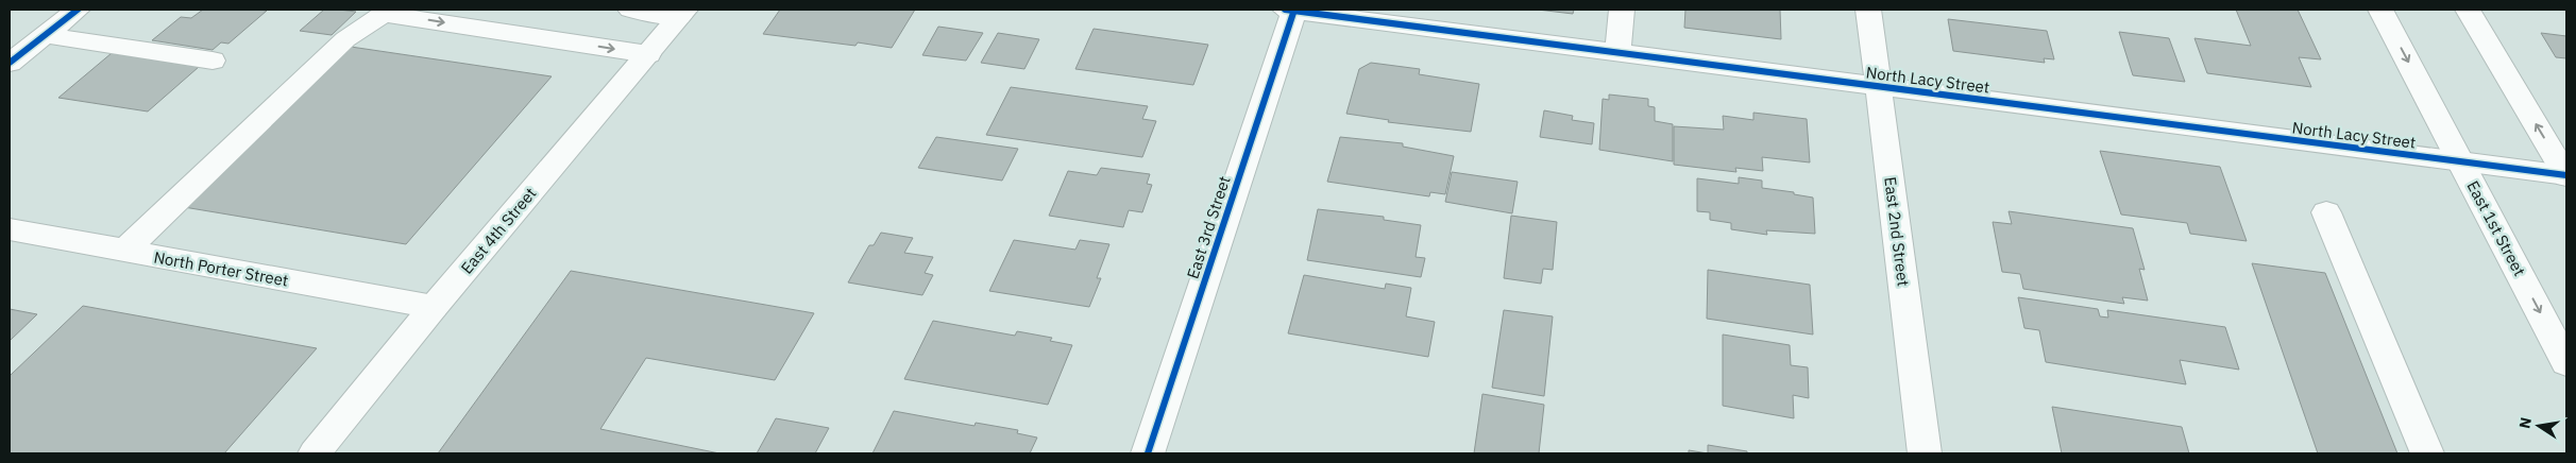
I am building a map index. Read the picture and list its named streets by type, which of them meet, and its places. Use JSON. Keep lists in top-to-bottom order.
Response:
{
  "streets": {
    "street": [
      "North Lacy Street",
      "East 3rd Street",
      "East 1st Street",
      "East 4th Street",
      "East 2nd Street",
      "North Porter Street"
    ]
  },
  "crossings": [
    ["North Lacy Street", "East 3rd Street"],
    ["North Lacy Street", "East 1st Street"],
    ["North Lacy Street", "East 2nd Street"],
    ["East 4th Street", "North Porter Street"]
  ],
  "north": "left"
}
